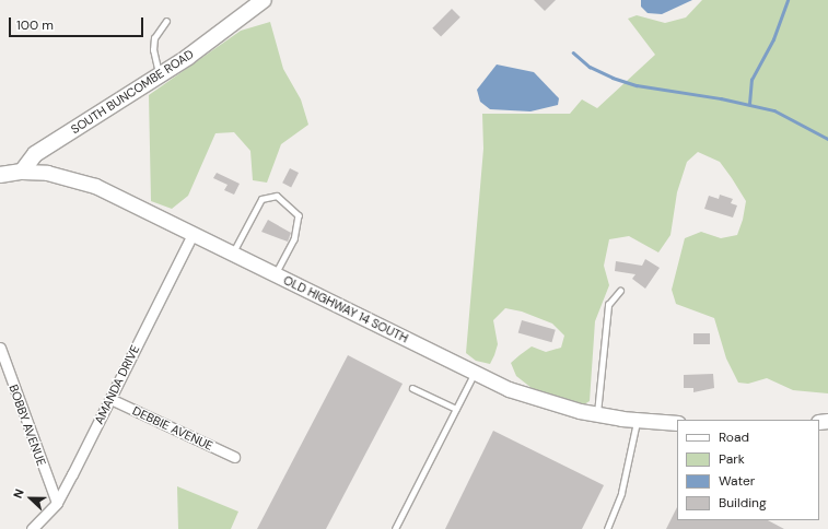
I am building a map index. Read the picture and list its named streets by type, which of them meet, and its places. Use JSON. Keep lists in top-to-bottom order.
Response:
{
  "streets": {
    "main road": ["SOUTH BUNCOMBE ROAD"],
    "street": [
      "OLD HIGHWAY 14 SOUTH",
      "AMANDA DRIVE",
      "BOBBY AVENUE",
      "DEBBIE AVENUE"
    ]
  },
  "crossings": [
    ["SOUTH BUNCOMBE ROAD", "OLD HIGHWAY 14 SOUTH"],
    ["OLD HIGHWAY 14 SOUTH", "AMANDA DRIVE"],
    ["AMANDA DRIVE", "BOBBY AVENUE"],
    ["AMANDA DRIVE", "DEBBIE AVENUE"]
  ],
  "legend": [
    "Road",
    "Park",
    "Water",
    "Building"
  ],
  "scale_bar": "100 m",
  "north": "left"
}
